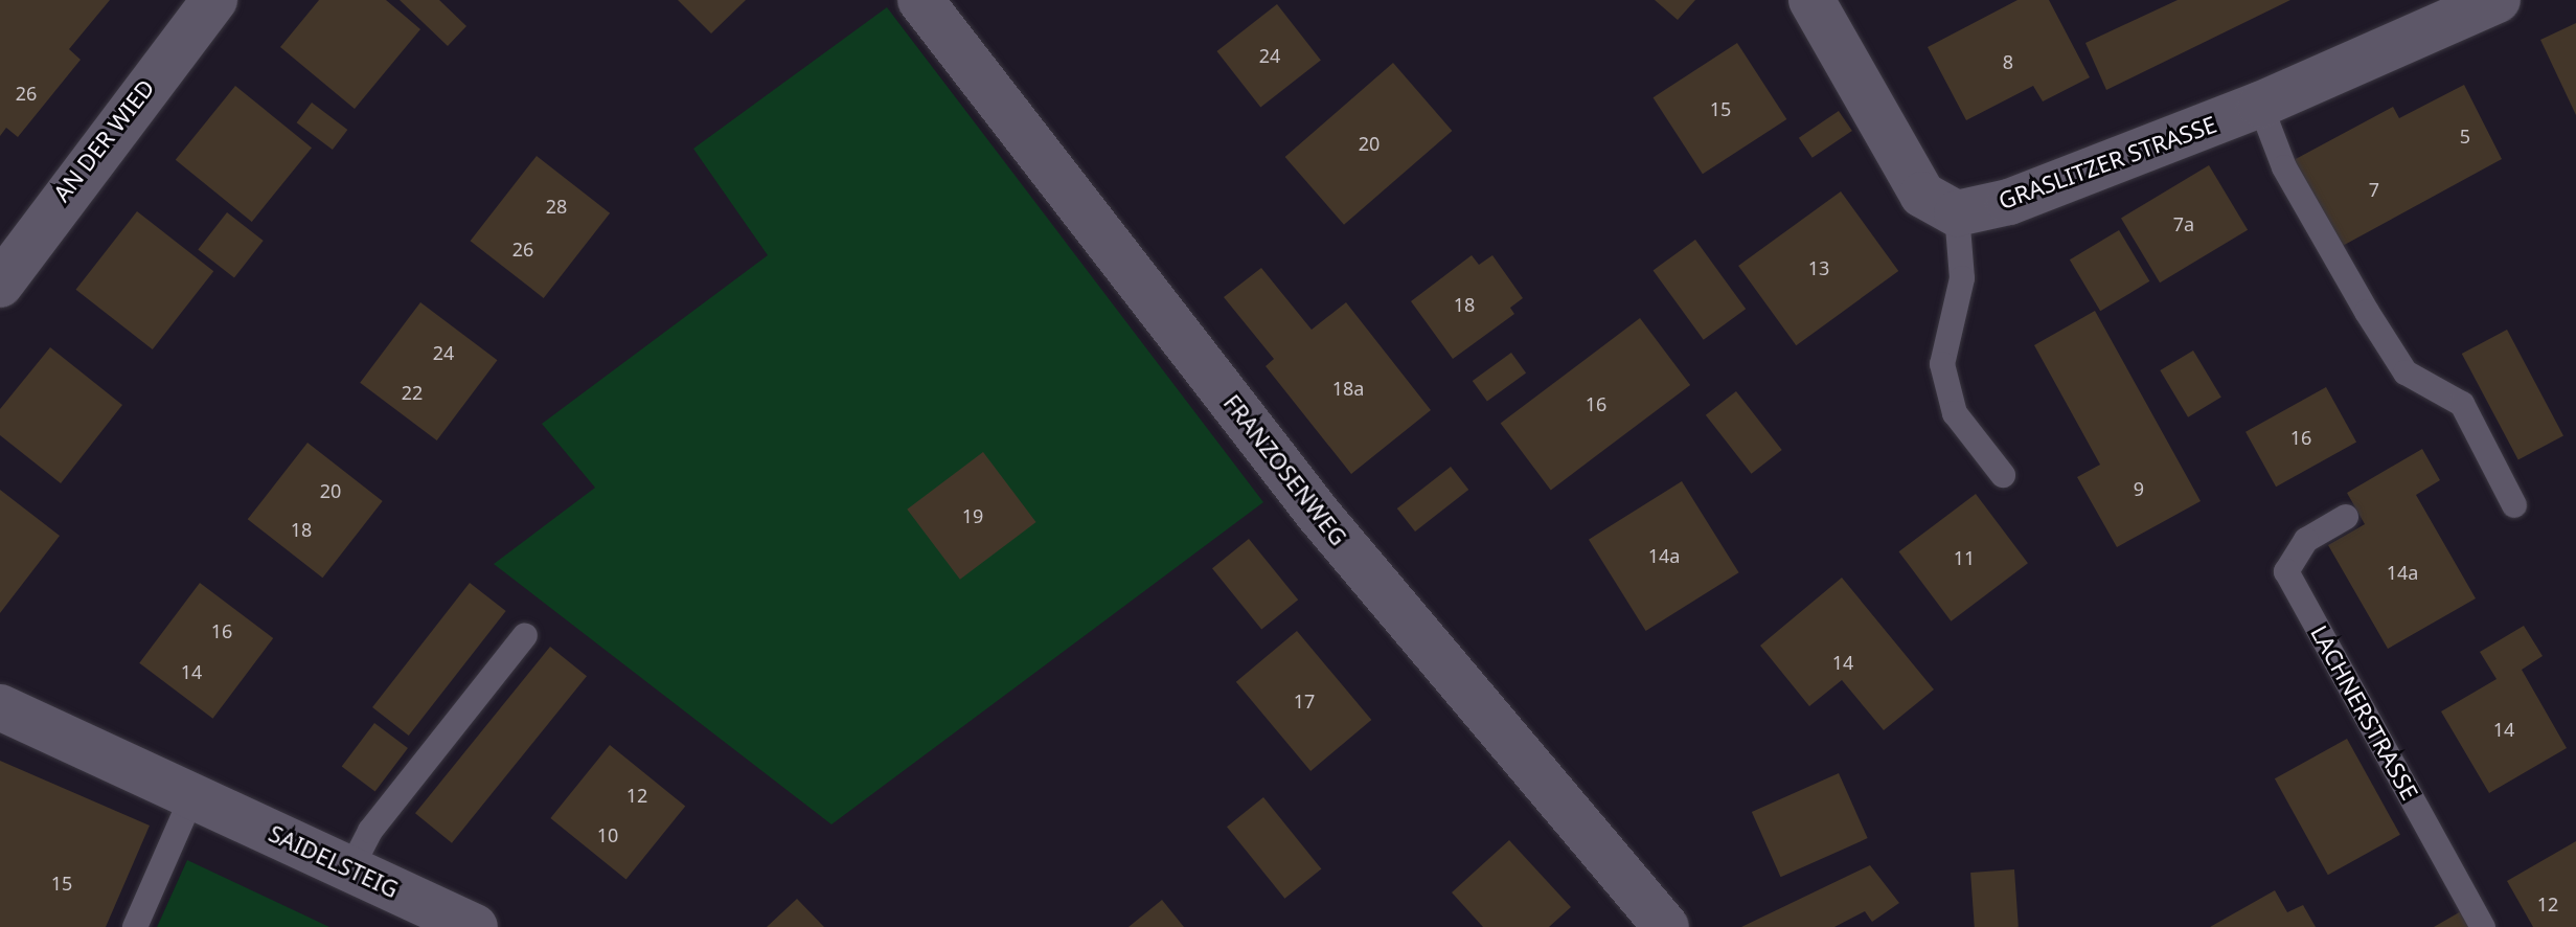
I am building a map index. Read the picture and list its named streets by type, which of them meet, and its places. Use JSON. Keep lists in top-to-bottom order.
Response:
{
  "streets": {
    "street": [
      "AN DER WIED",
      "GRASLITZER STRASSE",
      "FRANZOSENWEG",
      "SAIDELSTEIG"
    ],
    "lane": ["LACHNERSTRASSE"]
  },
  "house_numbers": [
    "24",
    "8",
    "26",
    "15",
    "5",
    "20",
    "7",
    "28",
    "7a",
    "26",
    "13",
    "18",
    "24",
    "18a",
    "22",
    "16",
    "16",
    "9",
    "20",
    "19",
    "18",
    "14a",
    "11",
    "14a",
    "16",
    "14",
    "14",
    "17",
    "14",
    "12",
    "10",
    "15",
    "12"
  ]
}
